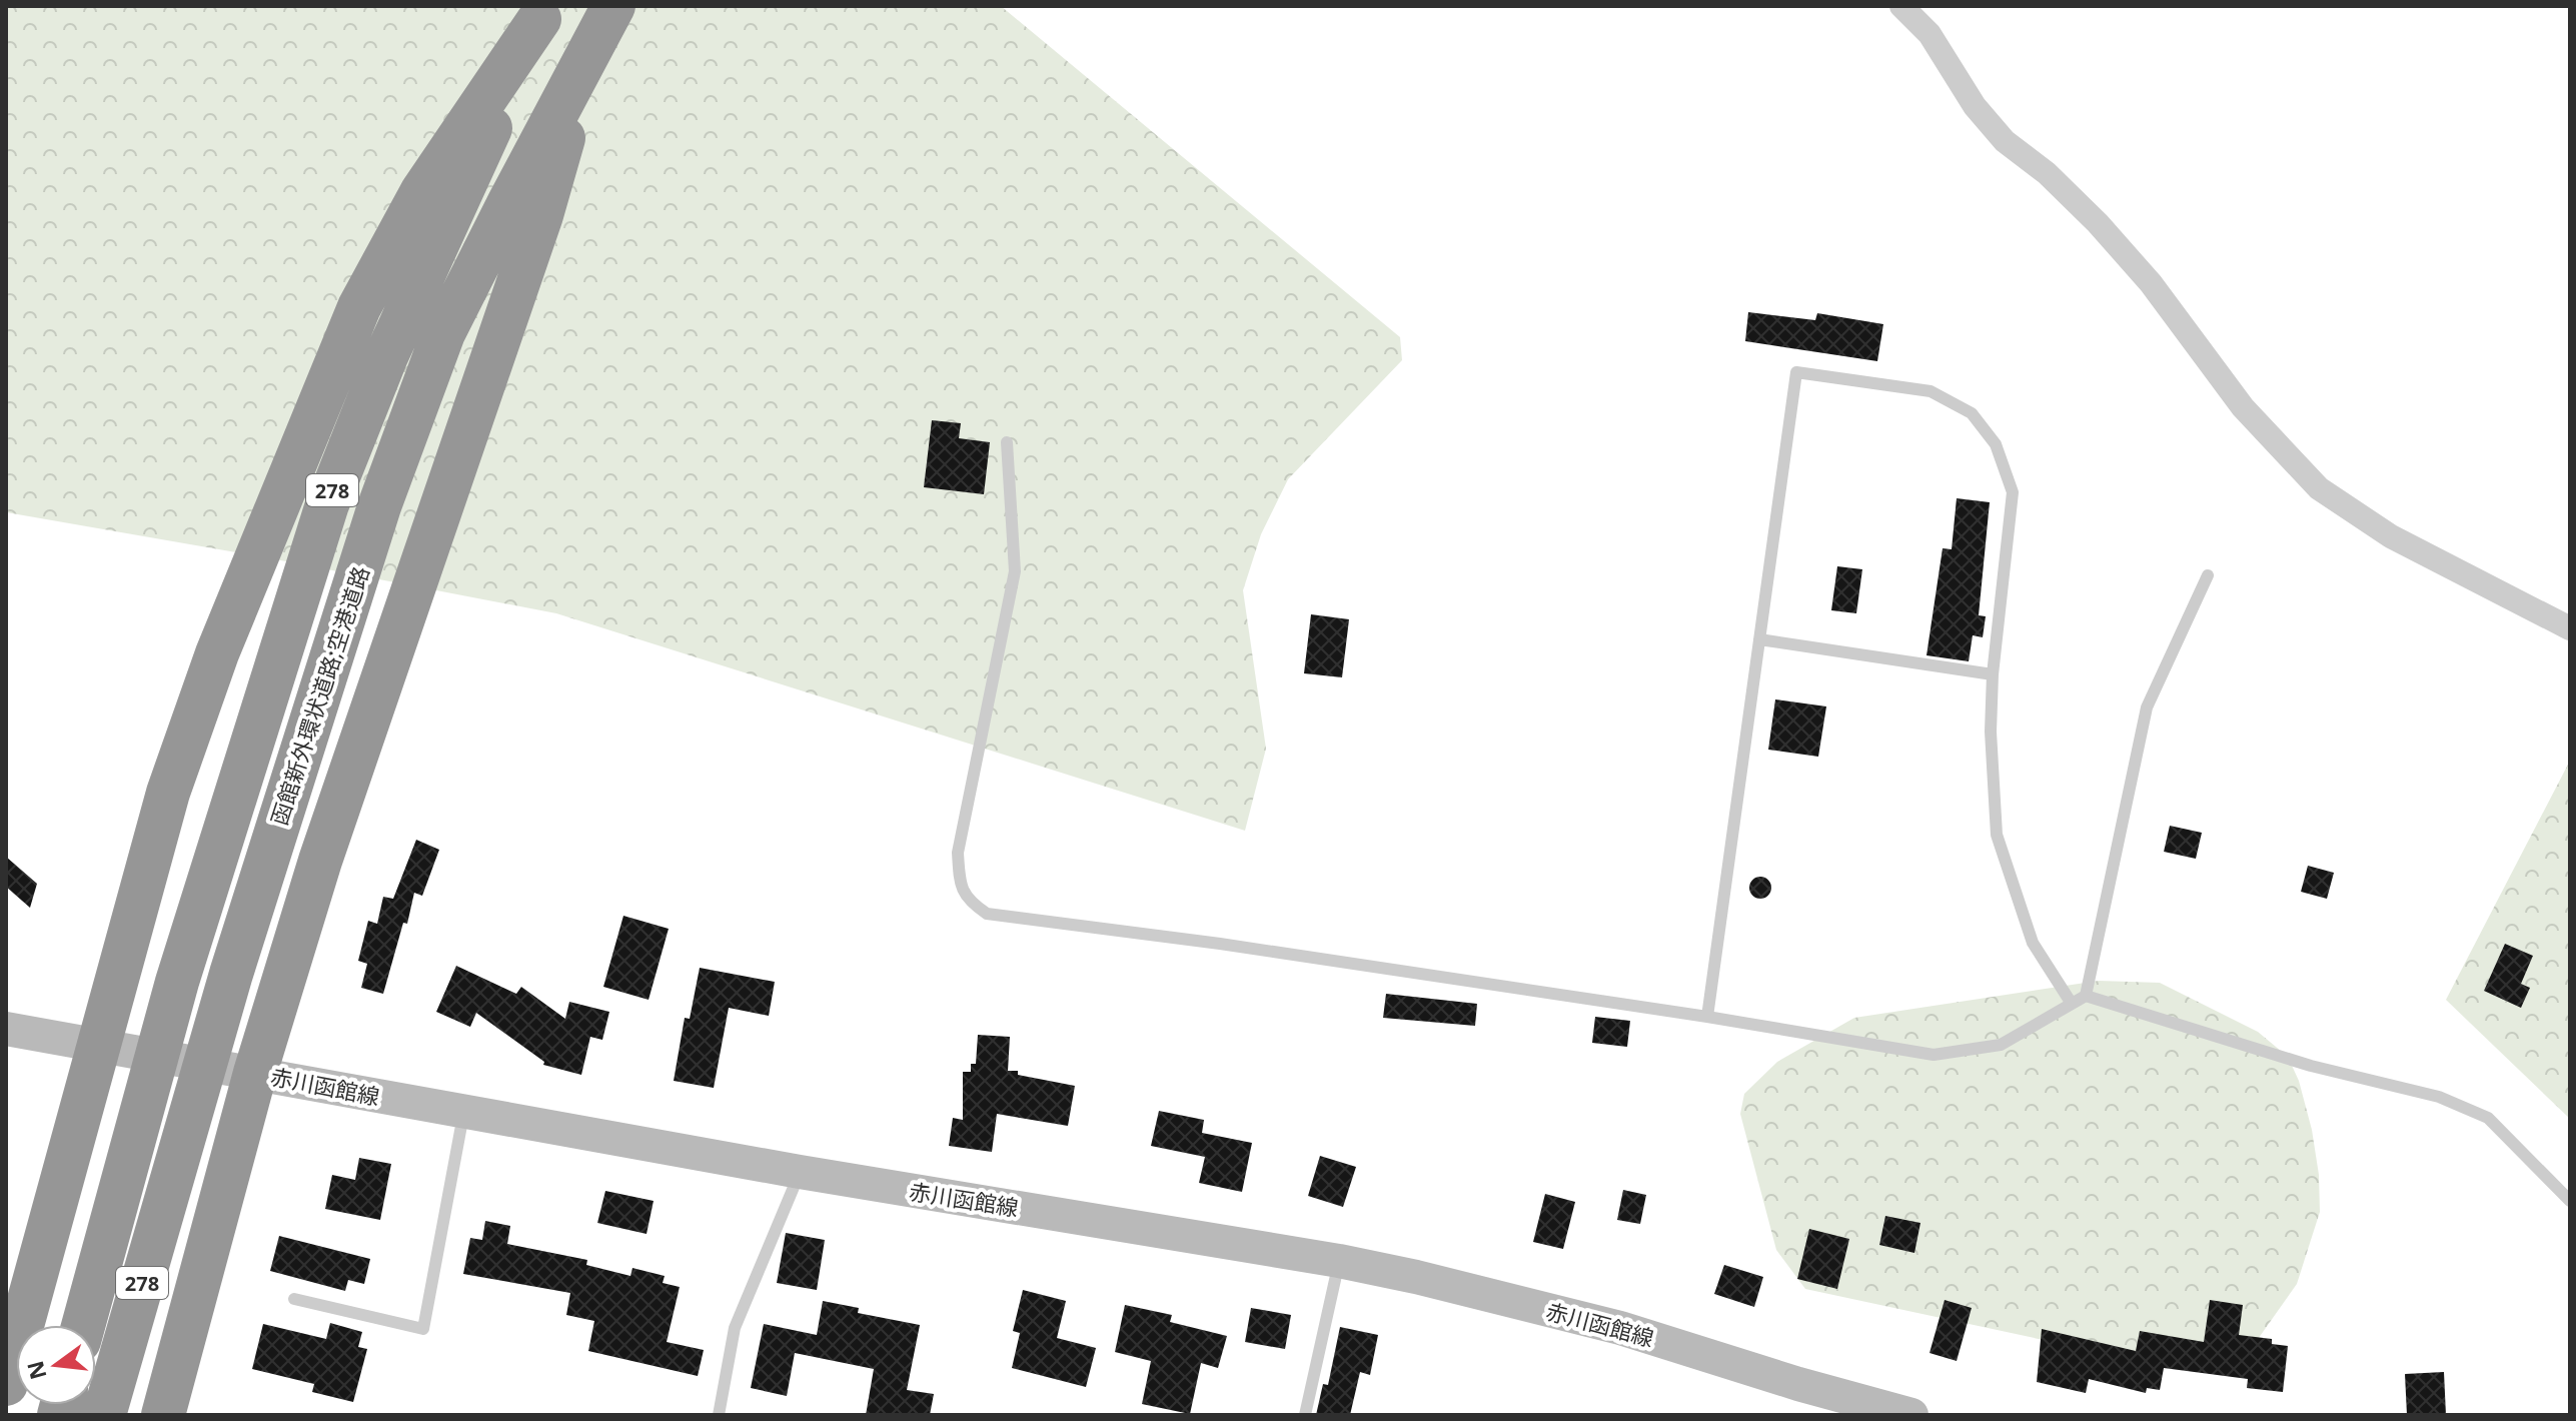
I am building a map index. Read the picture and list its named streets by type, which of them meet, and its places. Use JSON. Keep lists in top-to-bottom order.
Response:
{
  "streets": {
    "highway": ["278", "函館新外環状道路;空港道路"],
    "main road": ["赤川函館線"]
  },
  "north": "left"
}
